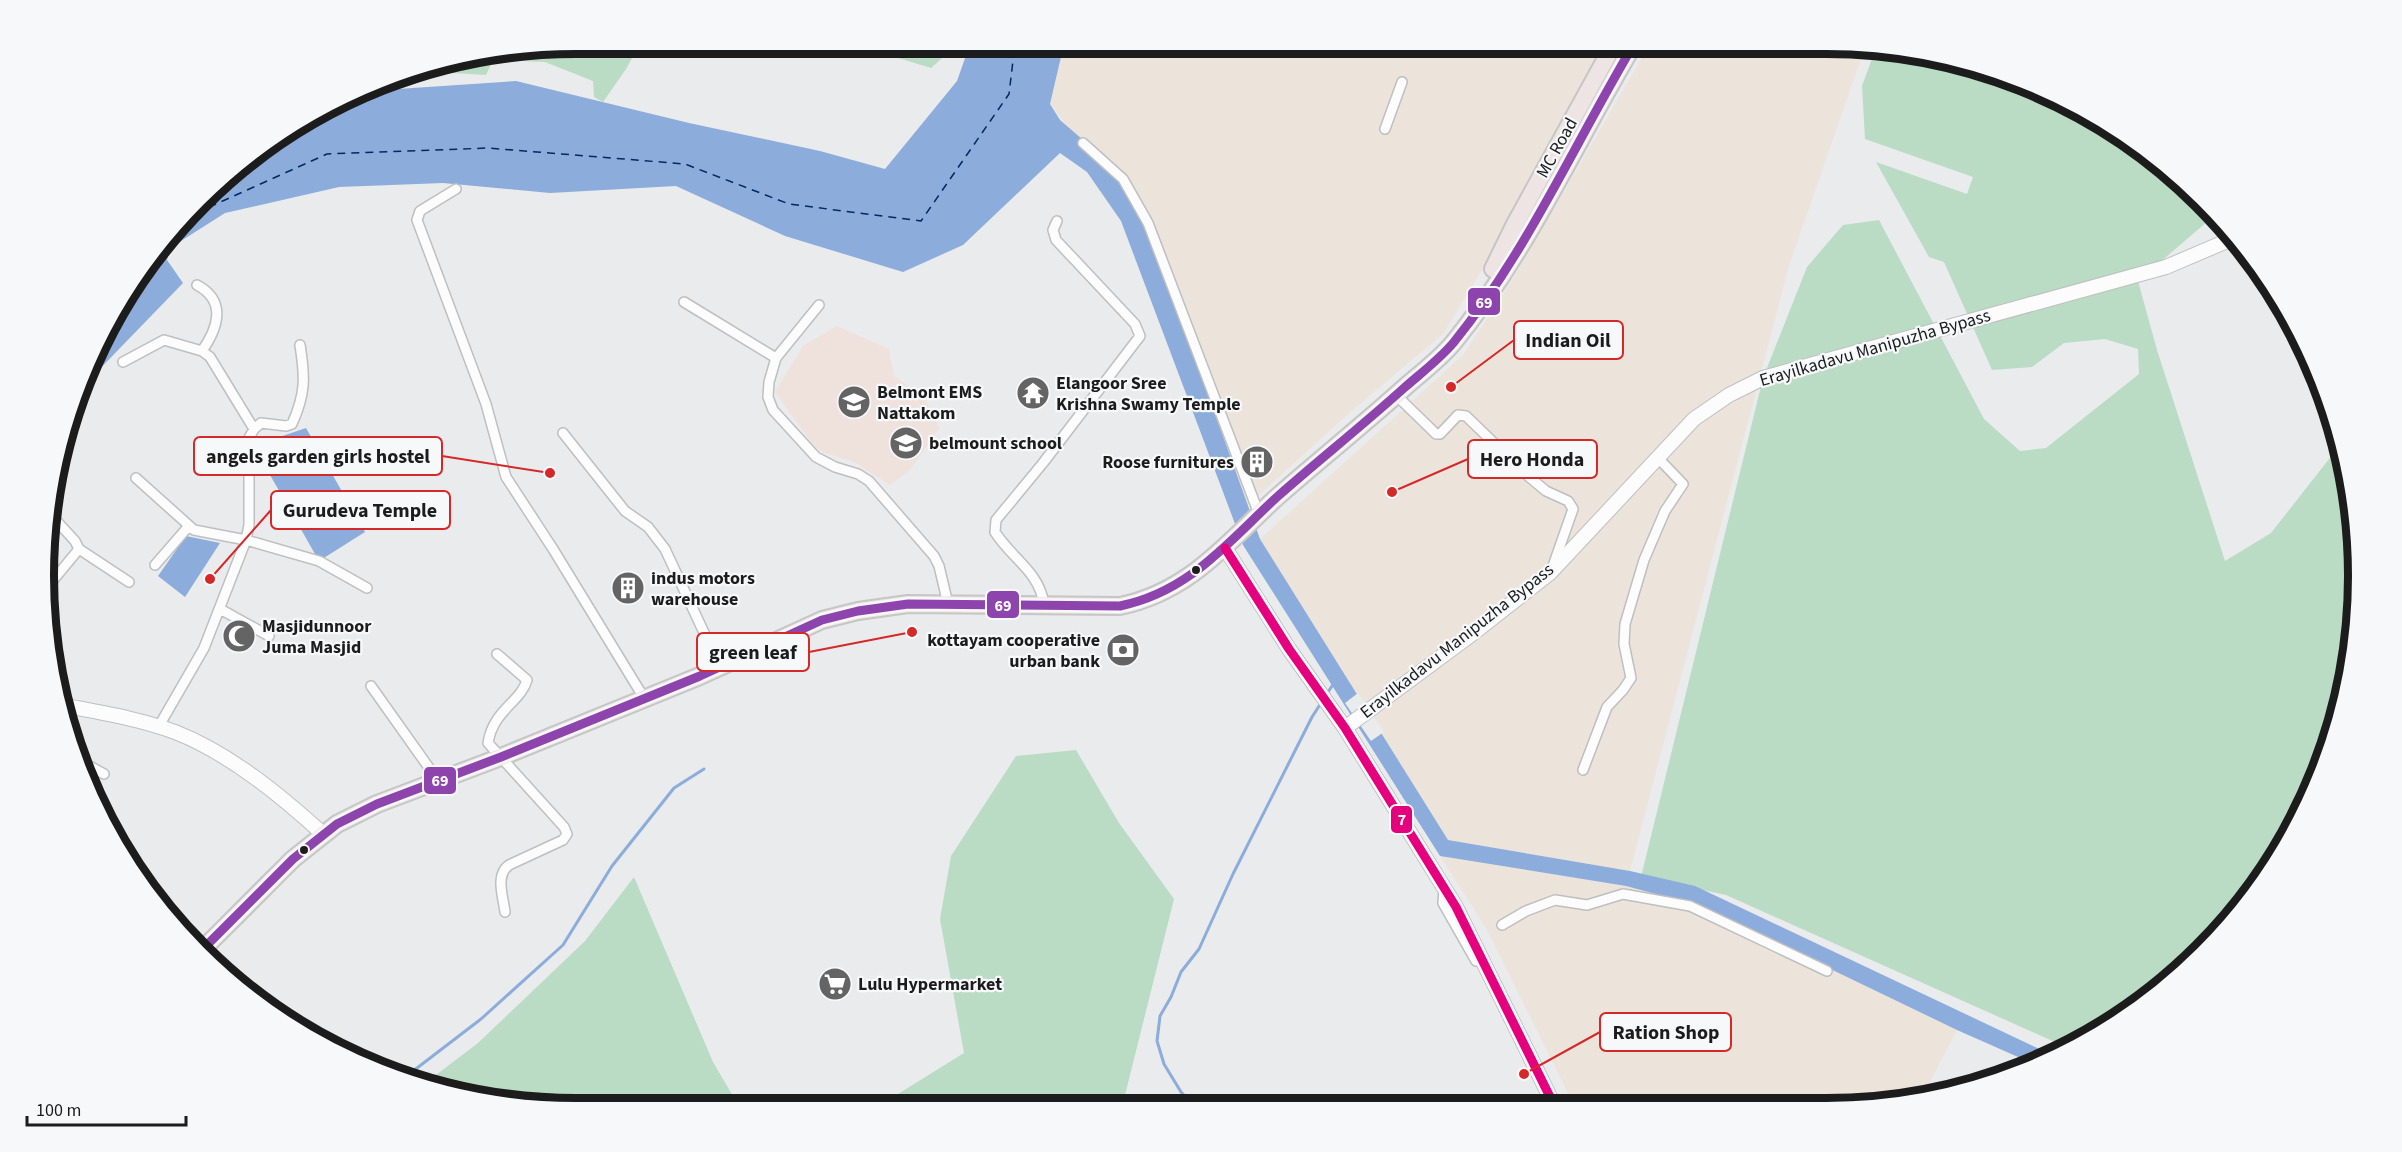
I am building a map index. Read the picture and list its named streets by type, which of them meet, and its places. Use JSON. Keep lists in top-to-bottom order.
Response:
{
  "streets": {
    "highway": ["MC Road"],
    "main road": ["Erayilkadavu Manipuzha Bypass"]
  },
  "places": {
    "other": [
      "Indian Oil",
      "angels garden girls hostel",
      "Hero Honda",
      "Gurudeva Temple",
      "green leaf",
      "Ration Shop"
    ],
    "temple": ["Elangoor Sree Krishna Swamy Temple"],
    "school or university": ["Belmont EMS Nattakom", "belmount school"],
    "building": ["Roose furnitures", "indus motors warehouse"],
    "mosque": ["Masjidunnoor Juma Masjid"],
    "bank": ["kottayam cooperative urban bank"],
    "supermarket": ["Lulu Hypermarket"]
  },
  "lines": ["transit line 69", "transit line 7"],
  "scale_bar": "100 m"
}
